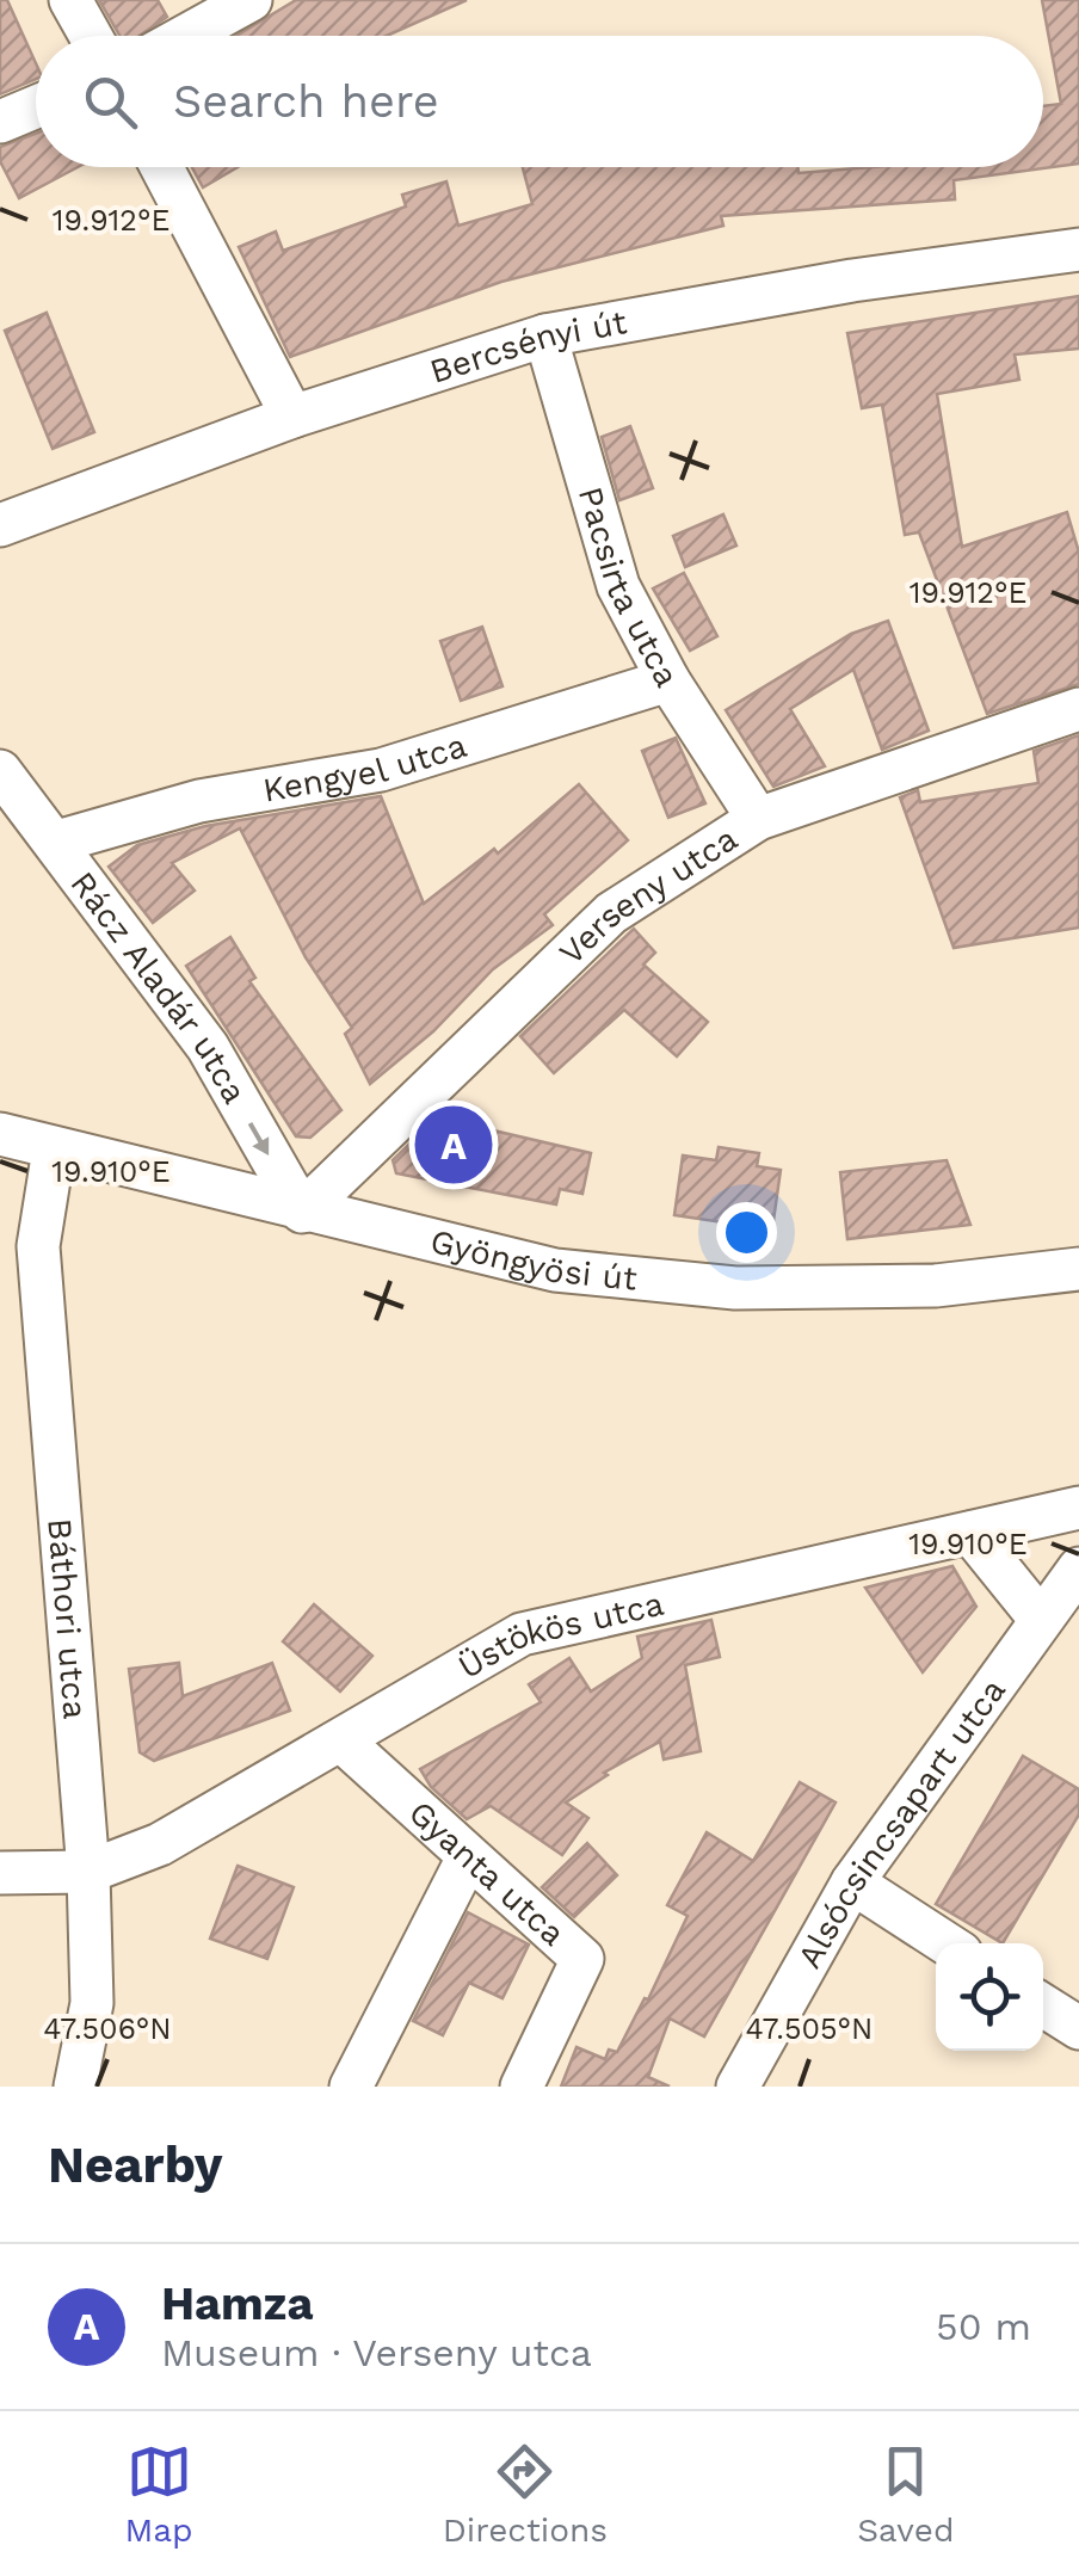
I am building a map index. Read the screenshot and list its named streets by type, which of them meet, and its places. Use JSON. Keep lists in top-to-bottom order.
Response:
{
  "streets": {
    "street": [
      "Bercsényi út",
      "Pacsirta utca",
      "Kengyel utca",
      "Verseny utca",
      "Rácz Aladár utca",
      "Gyöngyösi út",
      "Báthori utca",
      "Üstökös utca",
      "Alsócsincsapart utca",
      "Gyanta utca"
    ]
  },
  "crossings": [
    ["Bercsényi út", "Pacsirta utca"],
    ["Pacsirta utca", "Kengyel utca"],
    ["Pacsirta utca", "Verseny utca"],
    ["Kengyel utca", "Rácz Aladár utca"],
    ["Verseny utca", "Rácz Aladár utca"],
    ["Verseny utca", "Gyöngyösi út"],
    ["Rácz Aladár utca", "Gyöngyösi út"],
    ["Gyöngyösi út", "Báthori utca"],
    ["Báthori utca", "Üstökös utca"],
    ["Üstökös utca", "Gyanta utca"]
  ],
  "one_way": ["Rácz Aladár utca"],
  "page": {
    "search": "Search here",
    "pins": "A",
    "heading": "Nearby",
    "list": [
      {
        "mark": "A",
        "name": "Hamza",
        "note": "Museum · Verseny utca",
        "value": "50 m"
      }
    ],
    "nav": ["Map", "Directions", "Saved"]
  },
  "coordinates": [
    "19.912°E",
    "19.910°E",
    "47.506°N",
    "47.505°N"
  ]
}
